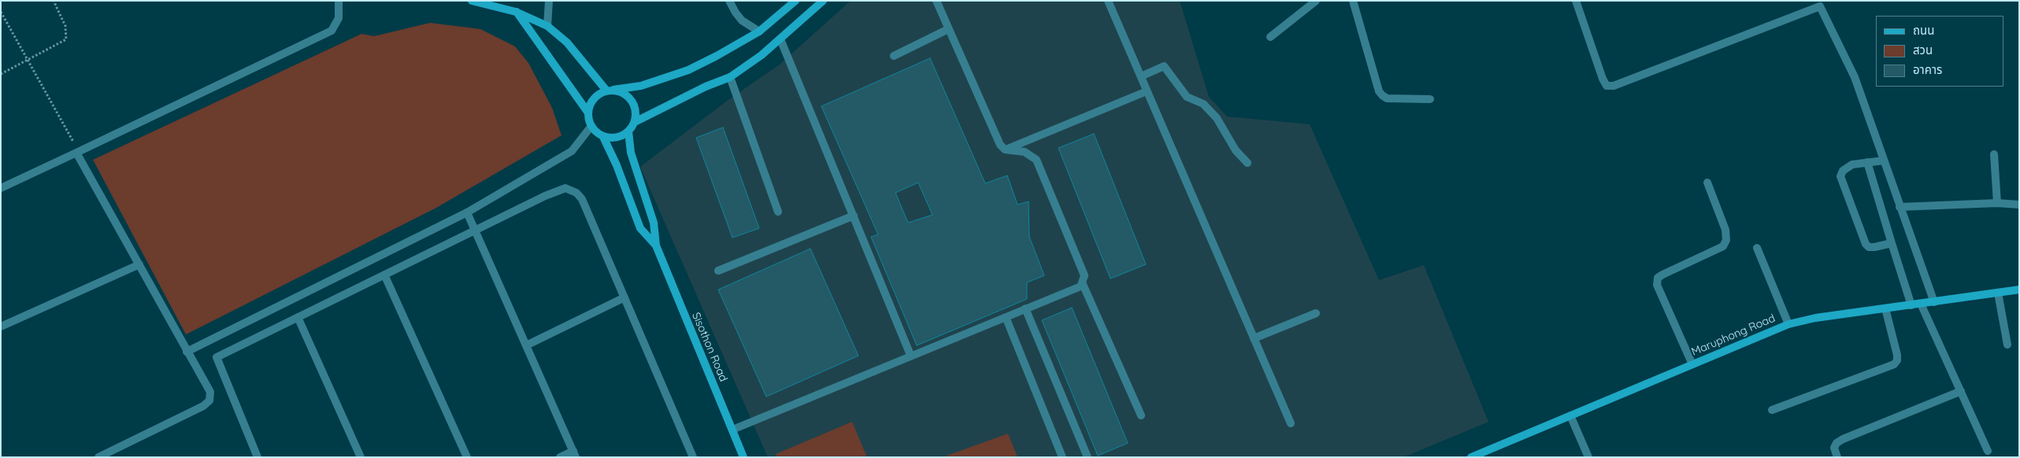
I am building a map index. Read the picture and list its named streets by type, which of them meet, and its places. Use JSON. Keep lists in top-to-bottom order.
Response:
{
  "streets": {
    "main road": ["Maruphong Road", "Sisothon Road"]
  },
  "legend": ["ถนน", "สวน", "อาคาร"]
}
